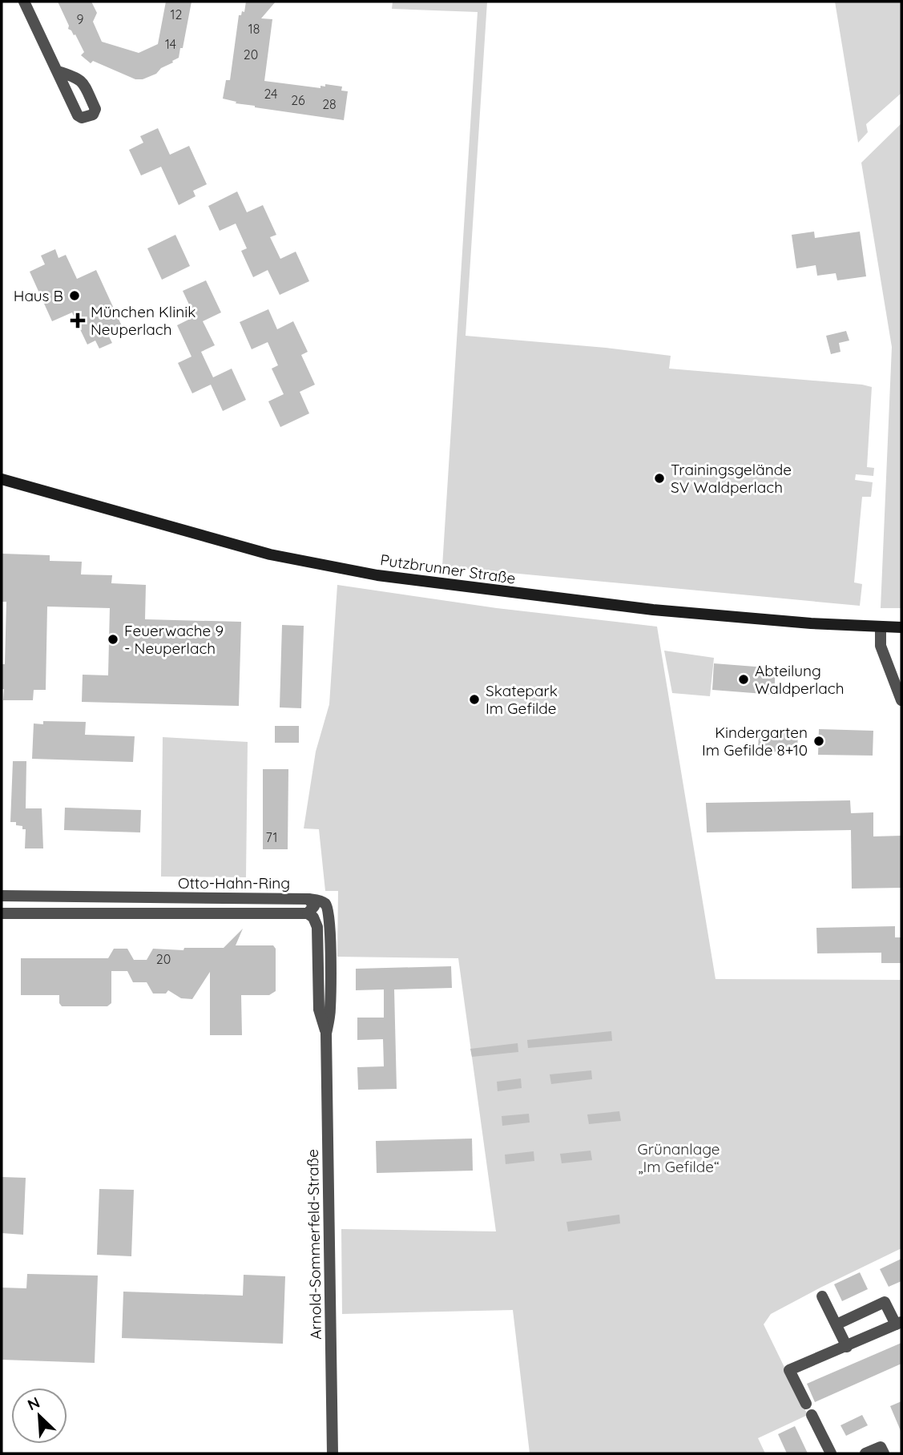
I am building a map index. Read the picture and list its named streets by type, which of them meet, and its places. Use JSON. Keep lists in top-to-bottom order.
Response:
{
  "streets": {
    "main road": ["Putzbrunner Straße"],
    "street": ["Otto-Hahn-Ring", "Arnold-Sommerfeld-Straße"]
  },
  "crossings": [
    ["Otto-Hahn-Ring", "Arnold-Sommerfeld-Straße"]
  ],
  "parks": ["Grünanlage „Im Gefilde“"],
  "places": {
    "other": [
      "Haus B",
      "Trainingsgelände SV Waldperlach",
      "Feuerwache 9 - Neuperlach",
      "Abteilung Waldperlach",
      "Skatepark Im Gefilde",
      "Kindergarten Im Gefilde 8+10"
    ],
    "health": ["München Klinik Neuperlach"]
  },
  "house_numbers": [
    "12",
    "9",
    "18",
    "14",
    "20",
    "24",
    "26",
    "28",
    "71",
    "20"
  ],
  "north": "top left"
}
